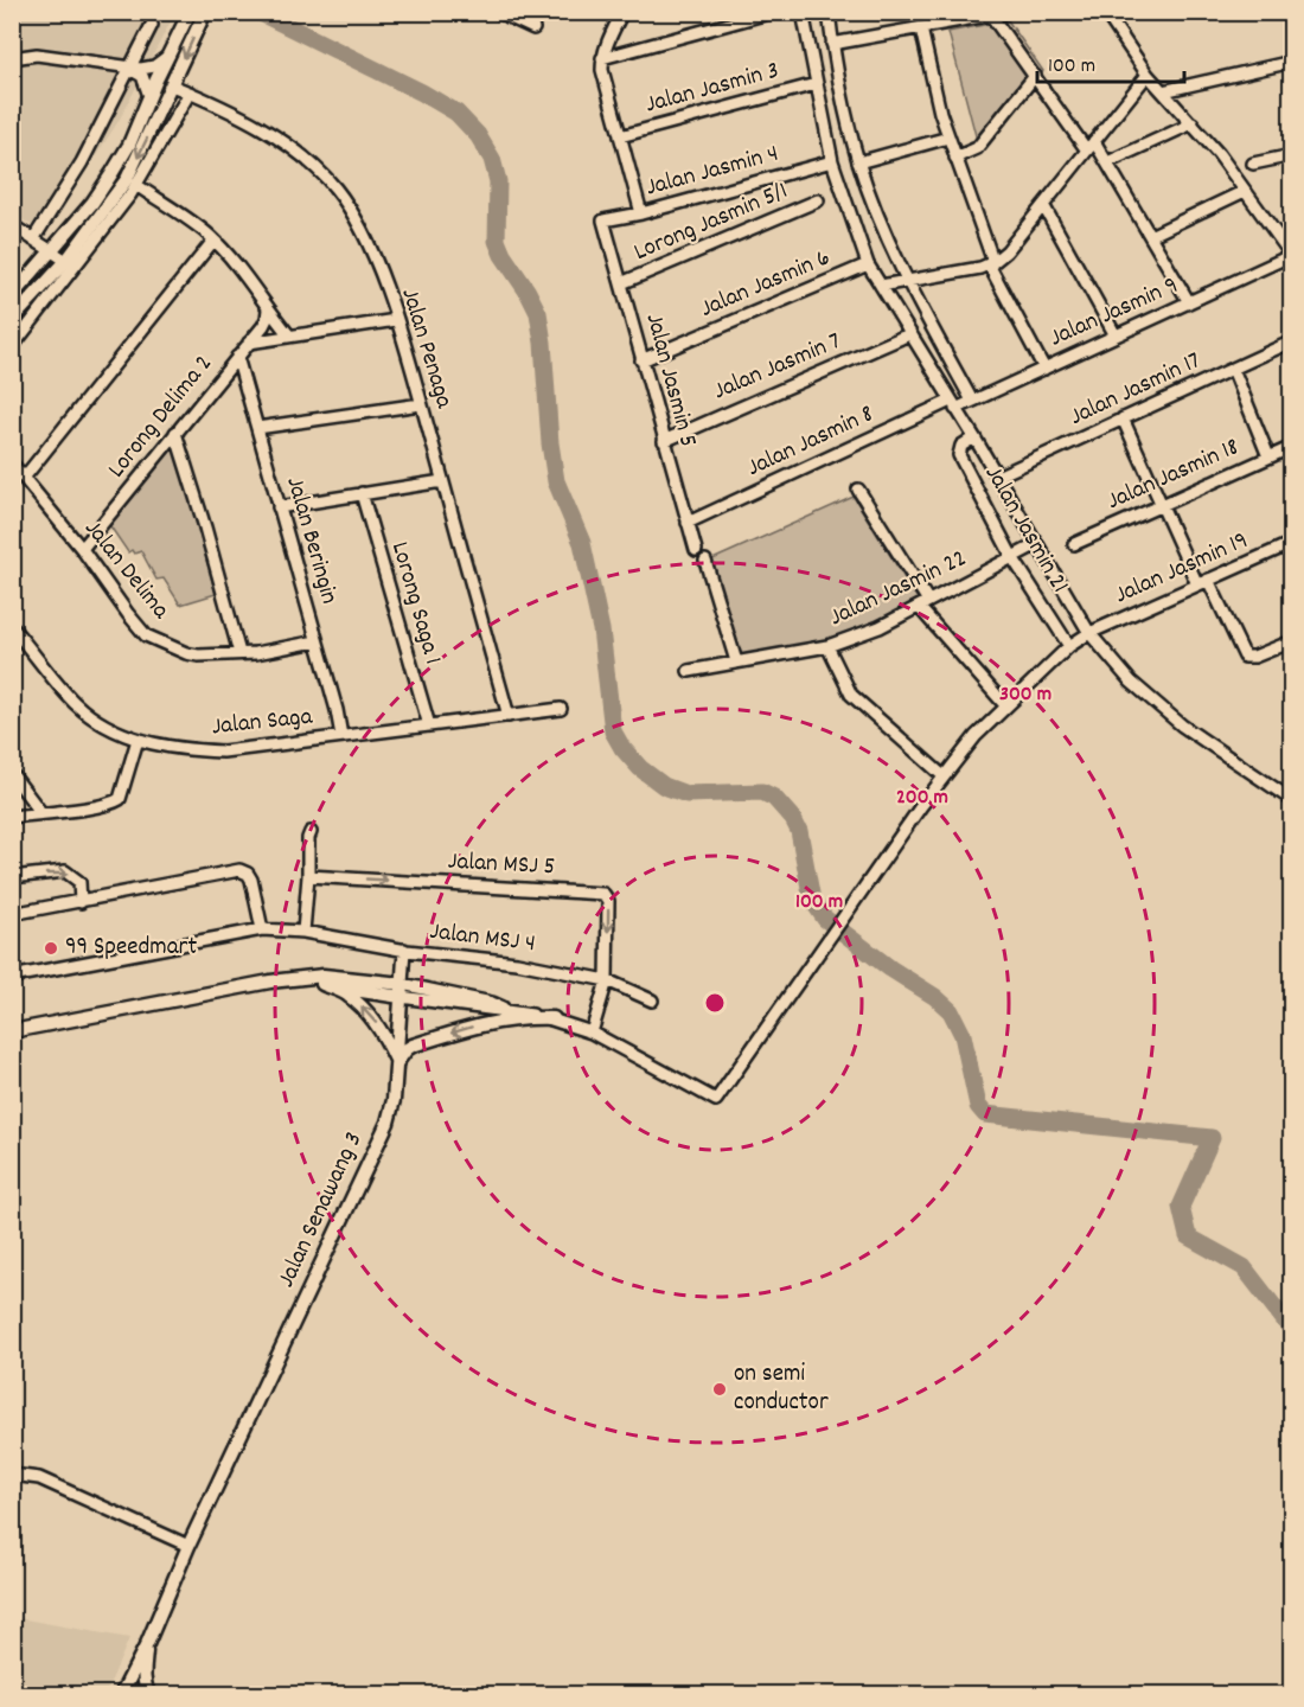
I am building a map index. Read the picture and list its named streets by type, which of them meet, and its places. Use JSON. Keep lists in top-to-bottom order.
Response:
{
  "streets": {
    "street": [
      "Jalan Jasmin 3",
      "Jalan Jasmin 4",
      "Lorong Jasmin 5/1",
      "Jalan Jasmin 6",
      "Jalan Jasmin 9",
      "Jalan Penaga",
      "Jalan Jasmin 7",
      "Jalan Jasmin 5",
      "Jalan Jasmin 17",
      "Lorong Delima 2",
      "Jalan Jasmin 8",
      "Jalan Jasmin 18",
      "Jalan Jasmin 21",
      "Jalan Beringin",
      "Jalan Jasmin 19",
      "Jalan Delima",
      "Jalan Jasmin 22",
      "Lorong Saga 1",
      "Jalan Saga",
      "Jalan MSJ 5",
      "Jalan MSJ 4",
      "Jalan Senawang 3"
    ]
  },
  "crossings": [
    ["Jalan Jasmin 4", "Jalan Jasmin 5"],
    ["Lorong Jasmin 5/1", "Jalan Jasmin 5"],
    ["Jalan Jasmin 6", "Jalan Jasmin 5"],
    ["Jalan Jasmin 9", "Jalan Jasmin 8"],
    ["Jalan Penaga", "Jalan Saga"],
    ["Jalan Jasmin 7", "Jalan Jasmin 5"],
    ["Jalan Jasmin 5", "Jalan Jasmin 8"],
    ["Lorong Delima 2", "Jalan Beringin"],
    ["Lorong Delima 2", "Jalan Delima"],
    ["Jalan Jasmin 21", "Jalan Jasmin 19"],
    ["Jalan Jasmin 21", "Jalan Jasmin 22"],
    ["Jalan Beringin", "Jalan Delima"],
    ["Jalan Beringin", "Jalan Saga"],
    ["Jalan Jasmin 19", "Jalan MSJ 5"],
    ["Lorong Saga 1", "Jalan Saga"],
    ["Jalan MSJ 5", "Jalan MSJ 4"]
  ],
  "one_way": ["Jalan MSJ 5"],
  "places": ["99 Speedmart", "on semi conductor"],
  "scale_bar": "100 m",
  "rings": ["300 m", "200 m", "100 m"]
}
